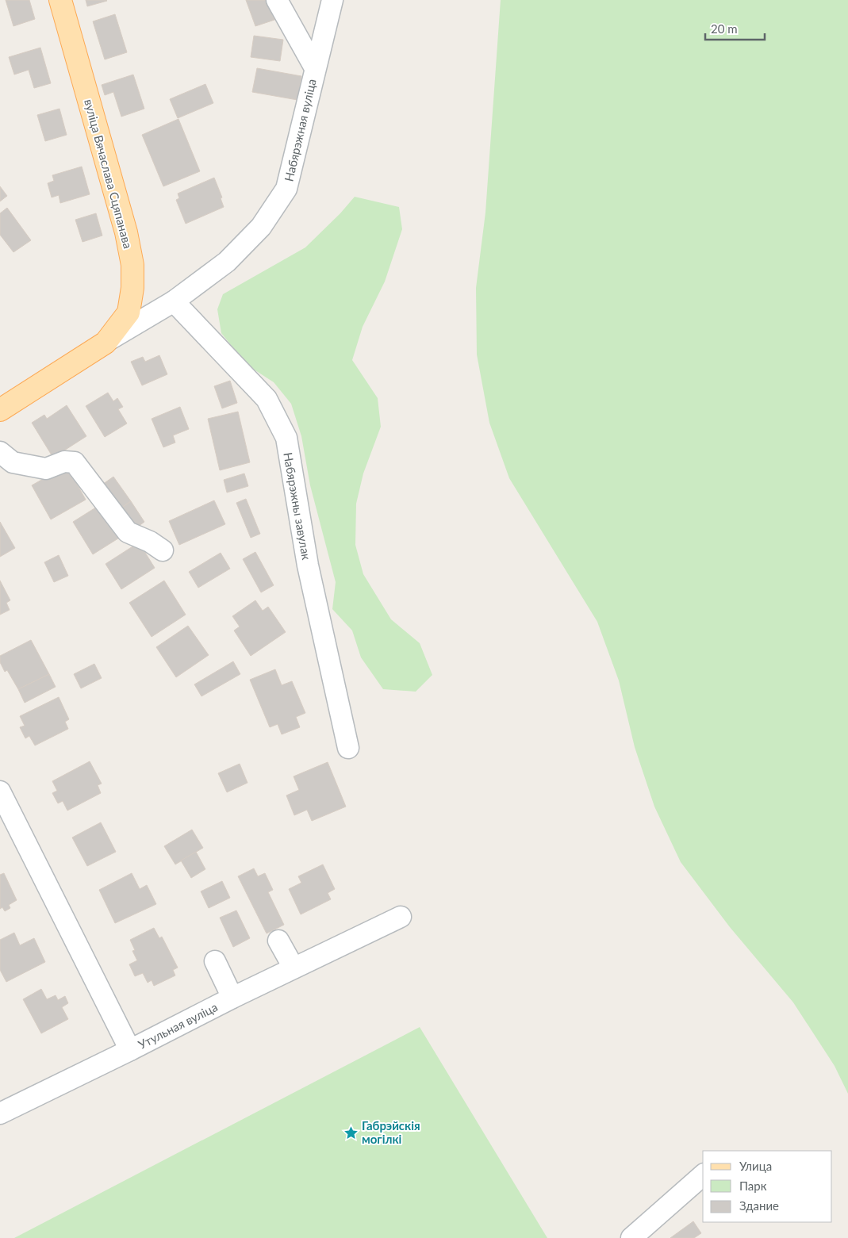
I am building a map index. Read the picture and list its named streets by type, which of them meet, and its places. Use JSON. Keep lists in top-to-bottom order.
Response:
{
  "streets": {
    "main road": ["вуліца Вячаслава Сцяпанава"],
    "street": ["Набярэжная вуліца", "Набярэжны завулак", "Утульная вуліца"]
  },
  "crossings": [
    ["Набярэжная вуліца", "вуліца Вячаслава Сцяпанава"],
    ["Набярэжная вуліца", "Набярэжны завулак"]
  ],
  "places": {
    "place": ["Габрэйскія могілкі"]
  },
  "legend": ["Улица", "Парк", "Здание"],
  "scale_bar": "20 m"
}
